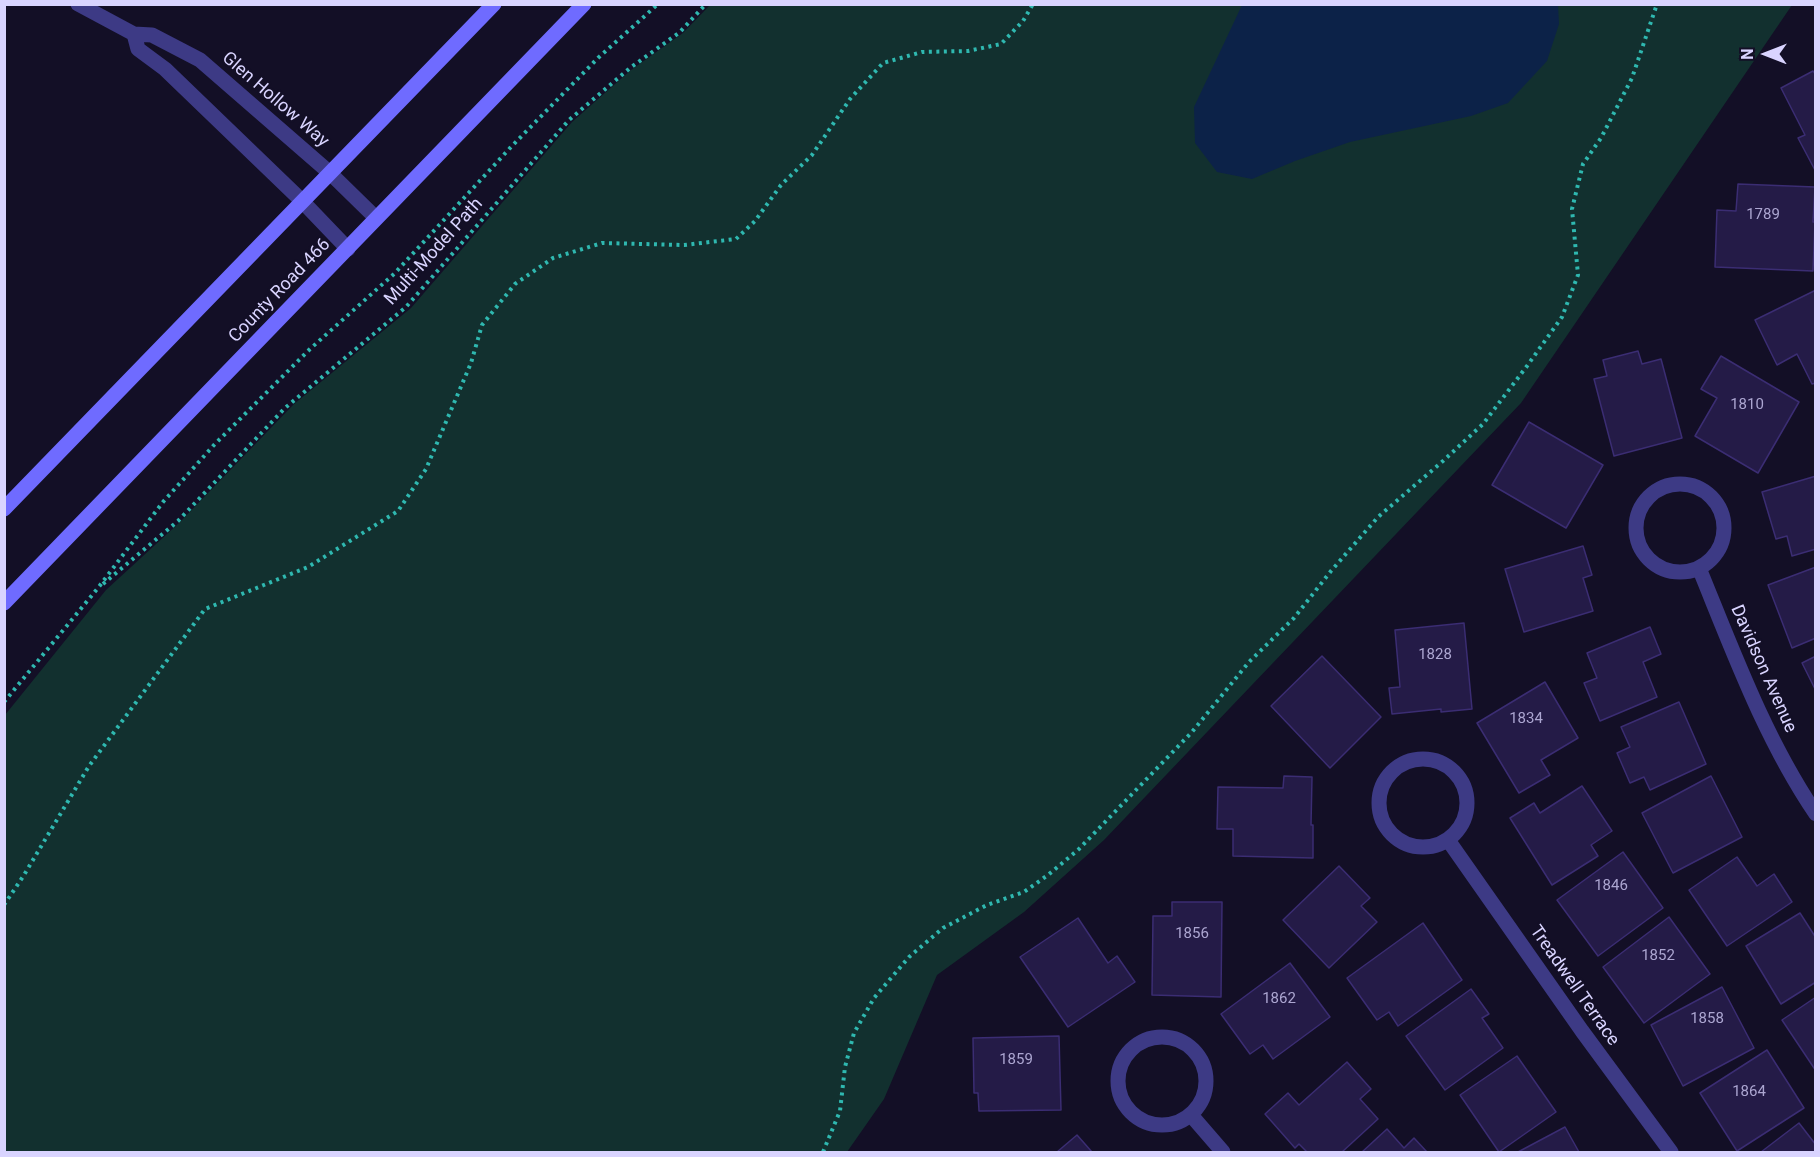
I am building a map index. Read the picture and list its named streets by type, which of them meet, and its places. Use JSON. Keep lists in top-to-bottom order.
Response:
{
  "streets": {
    "main road": ["County Road 466"],
    "street": ["Glen Hollow Way", "Davidson Avenue", "Treadwell Terrace"],
    "path": ["Multi-Model Path"]
  },
  "crossings": [
    ["Glen Hollow Way", "County Road 466"]
  ],
  "house_numbers": [
    "1789",
    "1810",
    "1828",
    "1834",
    "1846",
    "1856",
    "1852",
    "1862",
    "1858",
    "1859",
    "1864"
  ],
  "north": "left"
}
